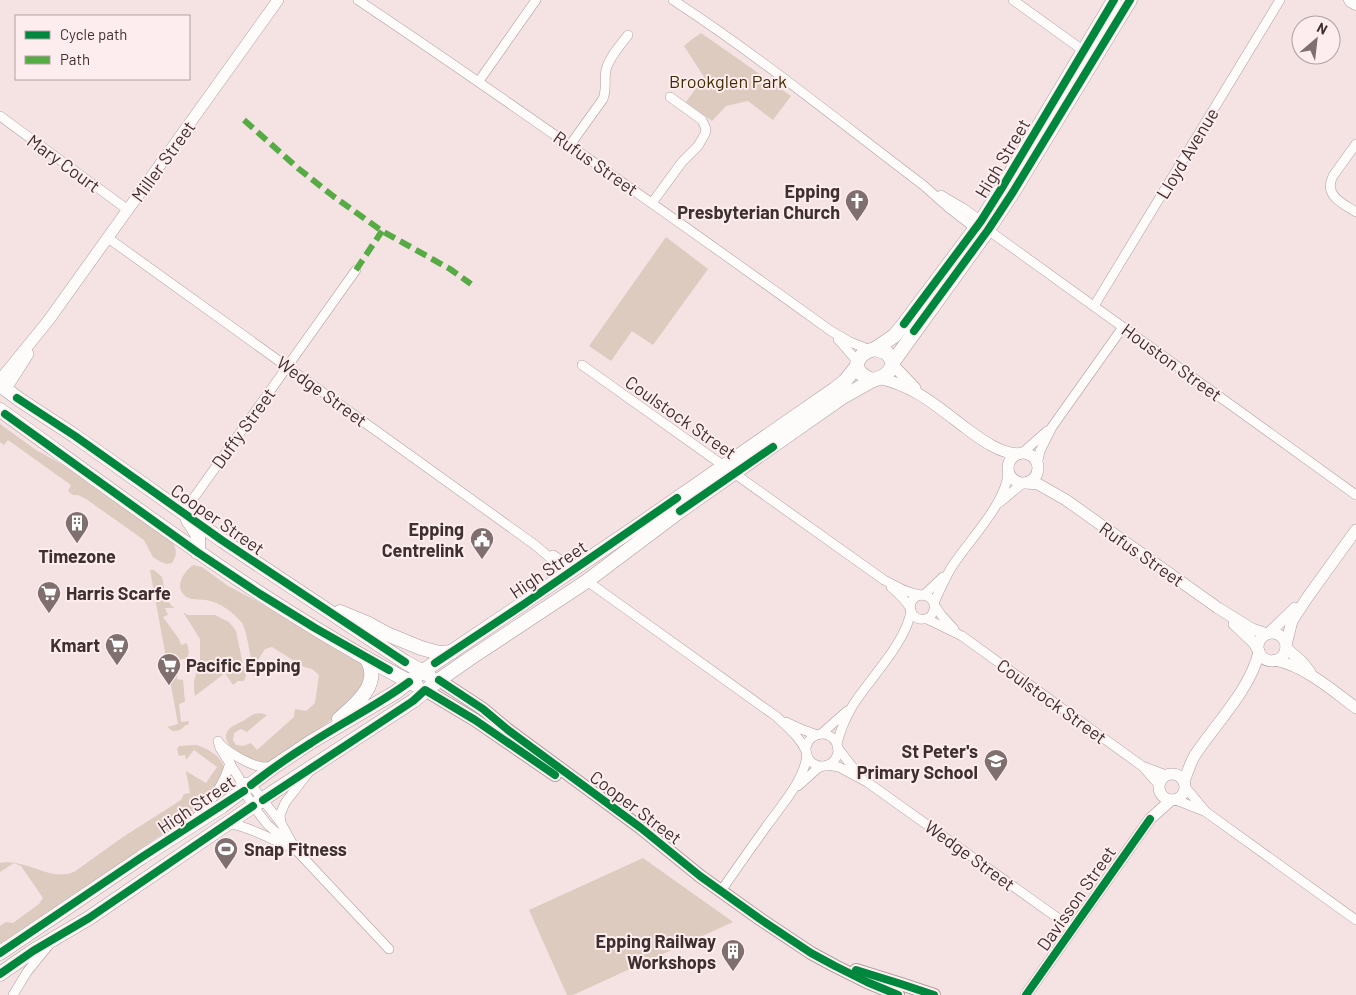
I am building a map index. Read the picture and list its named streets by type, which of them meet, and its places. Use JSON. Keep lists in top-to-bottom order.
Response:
{
  "streets": {
    "main road": ["High Street", "Wedge Street", "Cooper Street"],
    "street": [
      "Lloyd Avenue",
      "Miller Street",
      "Mary Court",
      "Rufus Street",
      "Houston Street",
      "Coulstock Street",
      "Duffy Street",
      "Davisson Street"
    ]
  },
  "crossings": [
    ["Lloyd Avenue", "Houston Street"],
    ["High Street", "Rufus Street"],
    ["High Street", "Houston Street"],
    ["High Street", "Wedge Street"],
    ["High Street", "Coulstock Street"],
    ["High Street", "Cooper Street"],
    ["Miller Street", "Mary Court"],
    ["Miller Street", "Wedge Street"],
    ["Miller Street", "Cooper Street"],
    ["Wedge Street", "Duffy Street"],
    ["Wedge Street", "Davisson Street"],
    ["Coulstock Street", "Davisson Street"],
    ["Duffy Street", "Cooper Street"]
  ],
  "parks": ["Brookglen Park"],
  "places": {
    "church": ["Epping Presbyterian Church"],
    "building": ["Timezone", "Epping Railway Workshops"],
    "public building": ["Epping Centrelink"],
    "supermarket": ["Harris Scarfe", "Kmart", "Pacific Epping"],
    "school or university": ["St Peter's Primary School"],
    "sports": ["Snap Fitness"]
  },
  "legend": ["Cycle path", "Path"],
  "north": "top right"
}
